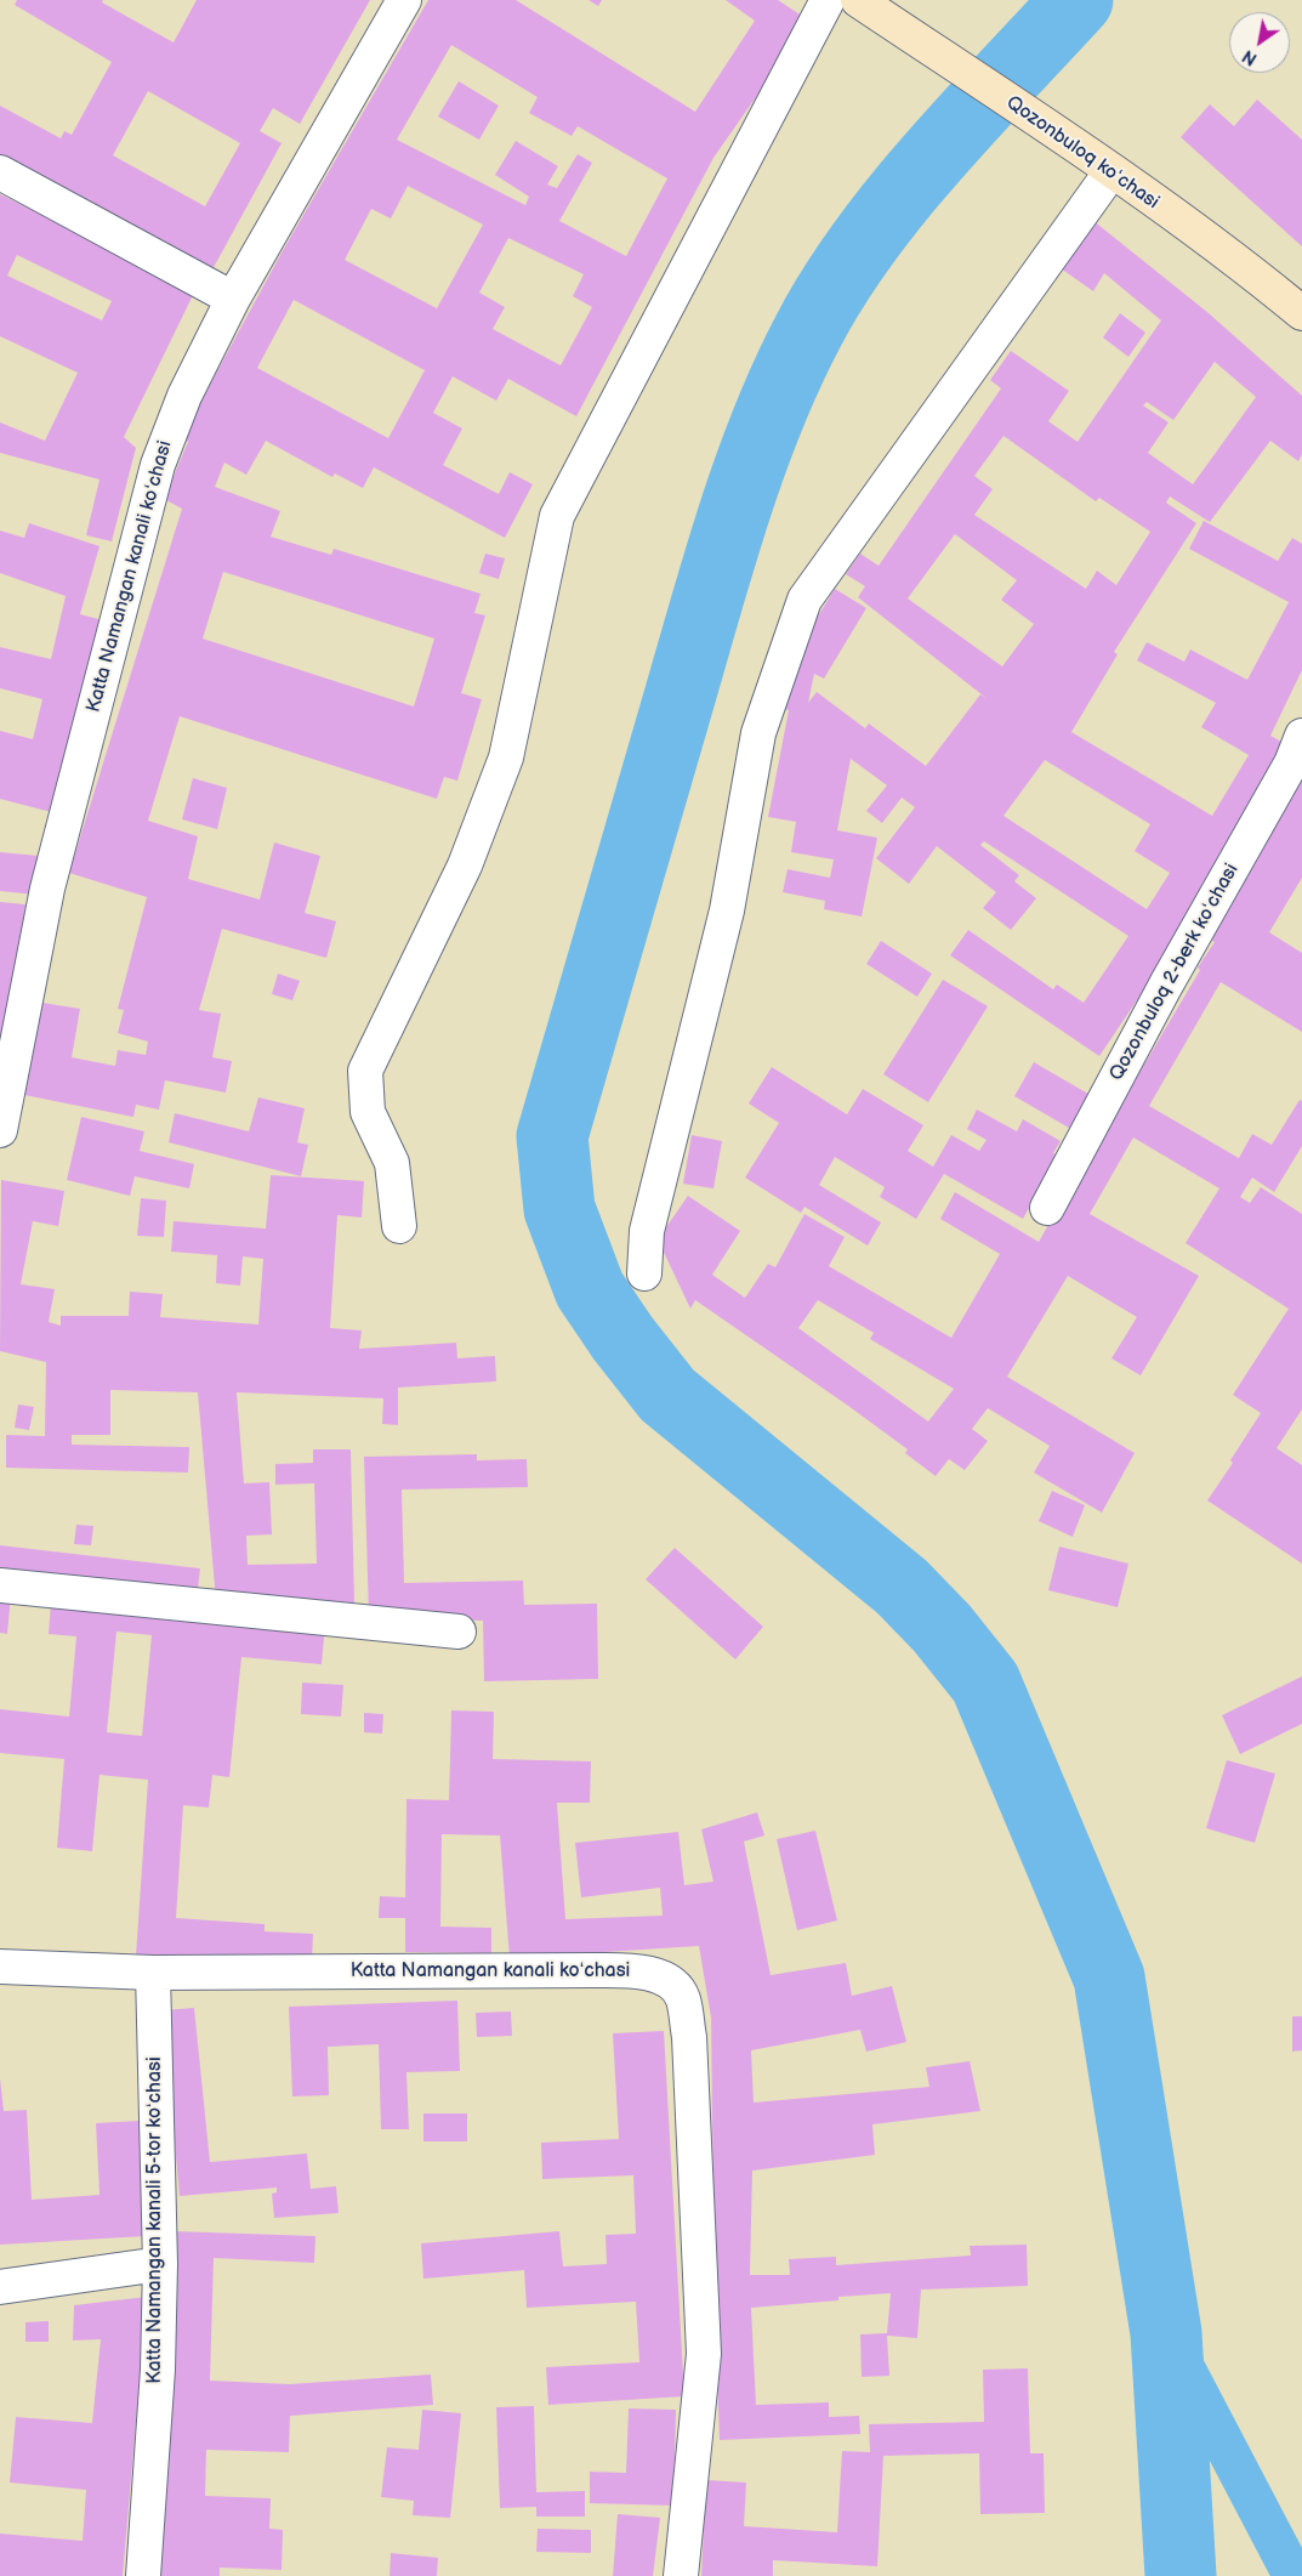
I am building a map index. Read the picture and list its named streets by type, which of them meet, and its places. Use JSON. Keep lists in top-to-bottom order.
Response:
{
  "streets": {
    "main road": ["Qozonbuloq koʻchasi"],
    "street": ["Katta Namangan kanali koʻchasi", "Qozonbuloq 2-berk koʻchasi", "Katta Namangan kanali 5-tor koʻchasi"]
  },
  "crossings": [
    ["Katta Namangan kanali koʻchasi", "Katta Namangan kanali 5-tor koʻchasi"]
  ],
  "north": "bottom left"
}
